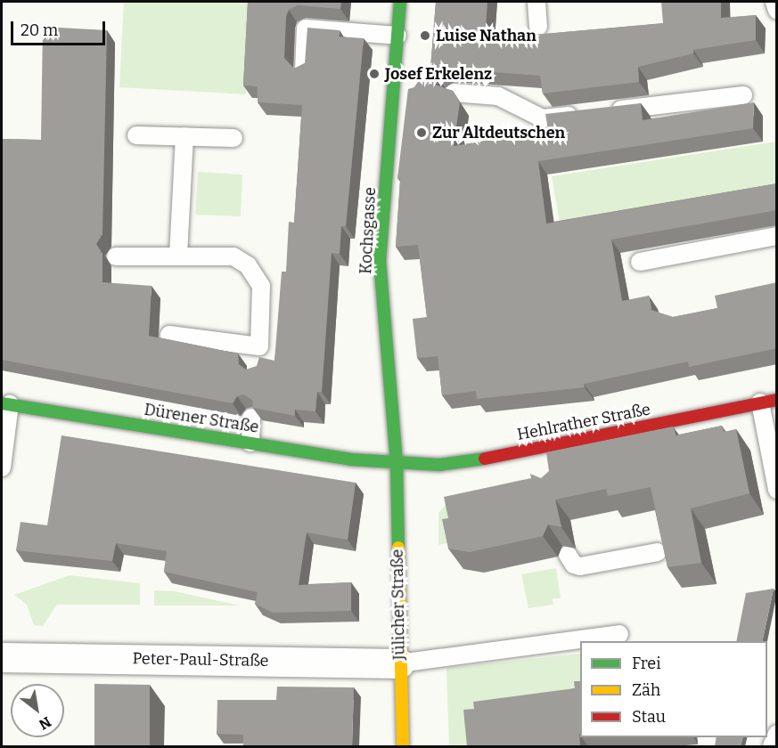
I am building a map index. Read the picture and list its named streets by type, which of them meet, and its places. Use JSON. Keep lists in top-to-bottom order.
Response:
{
  "streets": {
    "street": [
      "Kochsgasse",
      "Dürener Straße",
      "Hehlrather Straße",
      "Jülicher Straße",
      "Peter-Paul-Straße"
    ]
  },
  "crossings": [
    ["Kochsgasse", "Dürener Straße"],
    ["Kochsgasse", "Hehlrather Straße"],
    ["Kochsgasse", "Jülicher Straße"],
    ["Dürener Straße", "Hehlrather Straße"],
    ["Dürener Straße", "Jülicher Straße"],
    ["Hehlrather Straße", "Jülicher Straße"],
    ["Jülicher Straße", "Peter-Paul-Straße"]
  ],
  "places": ["Luise Nathan", "Josef Erkelenz", "Zur Altdeutschen"],
  "legend": ["Frei", "Zäh", "Stau"],
  "scale_bar": "20 m",
  "north": "bottom right"
}
